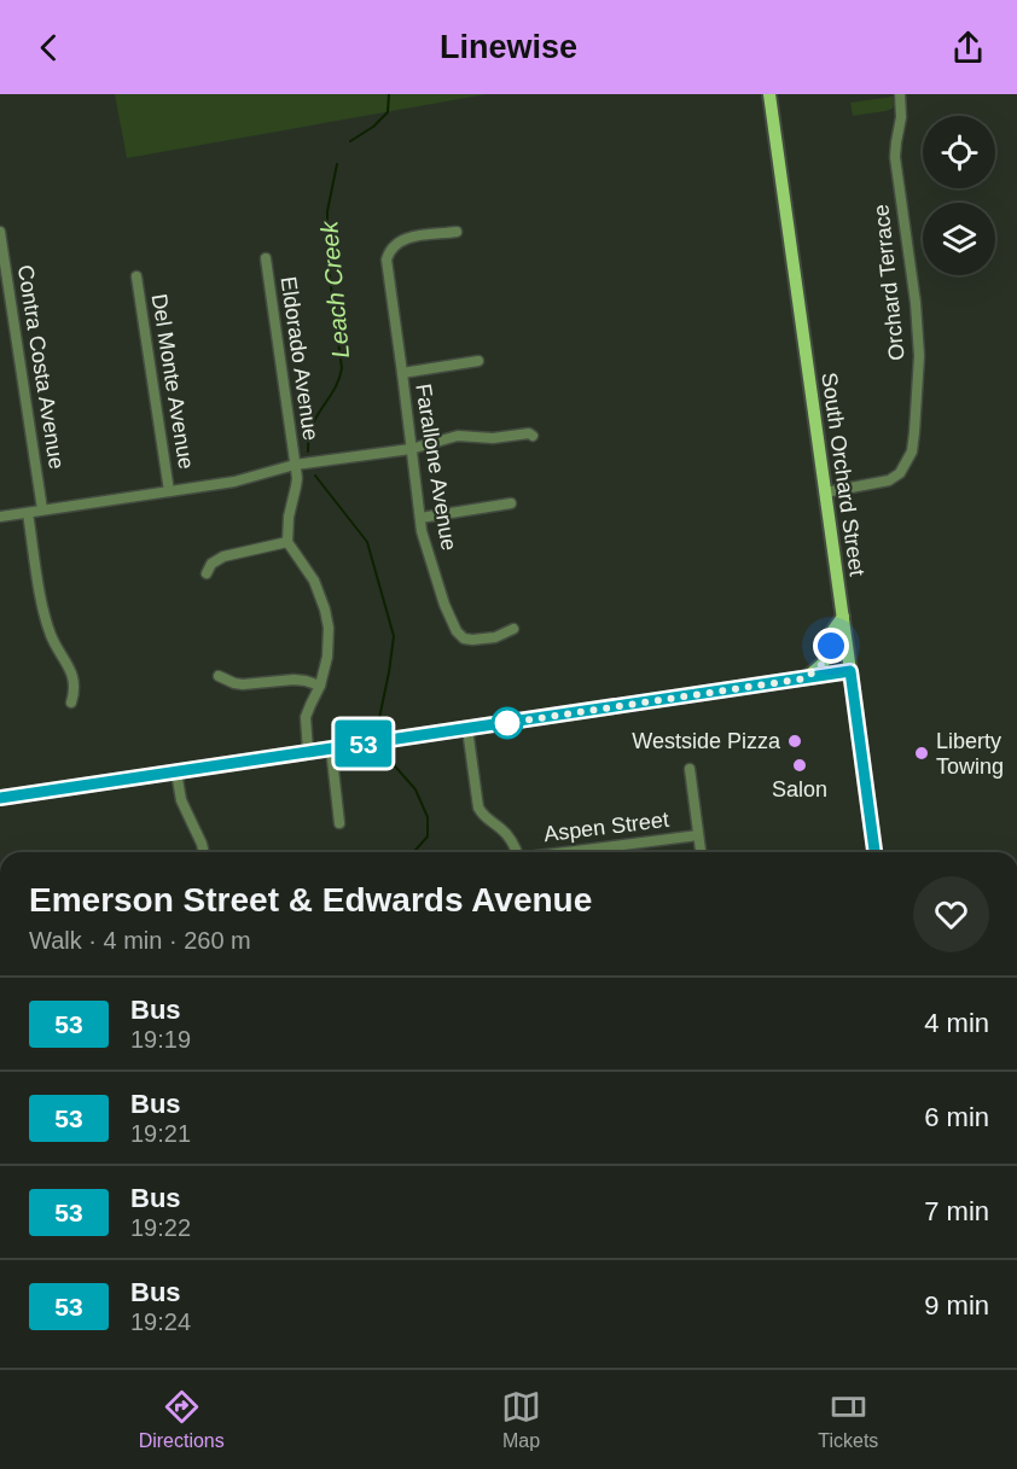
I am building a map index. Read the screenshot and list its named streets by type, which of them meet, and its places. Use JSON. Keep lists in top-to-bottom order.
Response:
{
  "streets": {
    "main road": ["South Orchard Street"],
    "street": [
      "Orchard Terrace",
      "Eldorado Avenue",
      "Contra Costa Avenue",
      "Del Monte Avenue",
      "Farallone Avenue",
      "Aspen Street"
    ]
  },
  "crossings": [
    ["Orchard Terrace", "South Orchard Street"]
  ],
  "water": ["Leach Creek"],
  "places": ["Westside Pizza", "Liberty Towing", "Salon"],
  "lines": ["bus line 53"],
  "page": {
    "header": "Linewise",
    "on_map": "53",
    "heading": ["Emerson Street & Edwards Avenue", "Walk · 4 min · 260 m"],
    "list": [
      {
        "mark": "53",
        "name": "Bus",
        "note": "19:19",
        "value": "4 min"
      },
      {
        "mark": "53",
        "name": "Bus",
        "note": "19:21",
        "value": "6 min"
      },
      {
        "mark": "53",
        "name": "Bus",
        "note": "19:22",
        "value": "7 min"
      },
      {
        "mark": "53",
        "name": "Bus",
        "note": "19:24",
        "value": "9 min"
      }
    ],
    "tabs": ["Directions", "Map", "Tickets"]
  }
}
